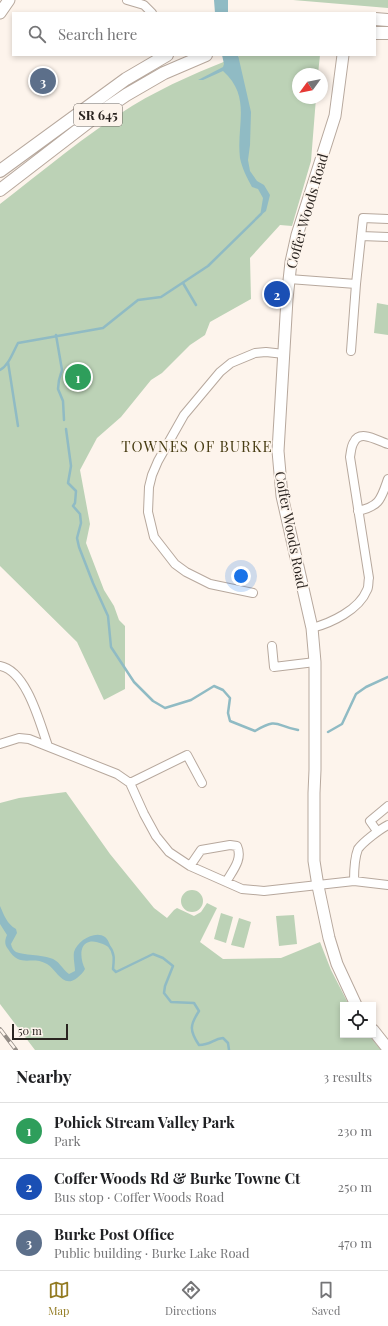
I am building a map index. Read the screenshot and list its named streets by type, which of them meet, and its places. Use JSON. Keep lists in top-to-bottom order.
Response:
{
  "streets": {
    "main road": ["SR 645"],
    "street": ["Coffer Woods Road"]
  },
  "districts": ["TOWNES OF BURKE"],
  "scale_bar": "50 m",
  "north": "bottom left",
  "page": {
    "search": "Search here",
    "pins": ["3", "2", "1"],
    "scale": "50 m",
    "heading": ["Nearby", "3 results"],
    "list": [
      {
        "mark": "1",
        "name": "Pohick Stream Valley Park",
        "note": "Park",
        "value": "230 m"
      },
      {
        "mark": "2",
        "name": "Coffer Woods Rd & Burke Towne Ct",
        "note": "Bus stop · Coffer Woods Road",
        "value": "250 m"
      },
      {
        "mark": "3",
        "name": "Burke Post Office",
        "note": "Public building · Burke Lake Road",
        "value": "470 m"
      }
    ],
    "nav": ["Map", "Directions", "Saved"]
  }
}
